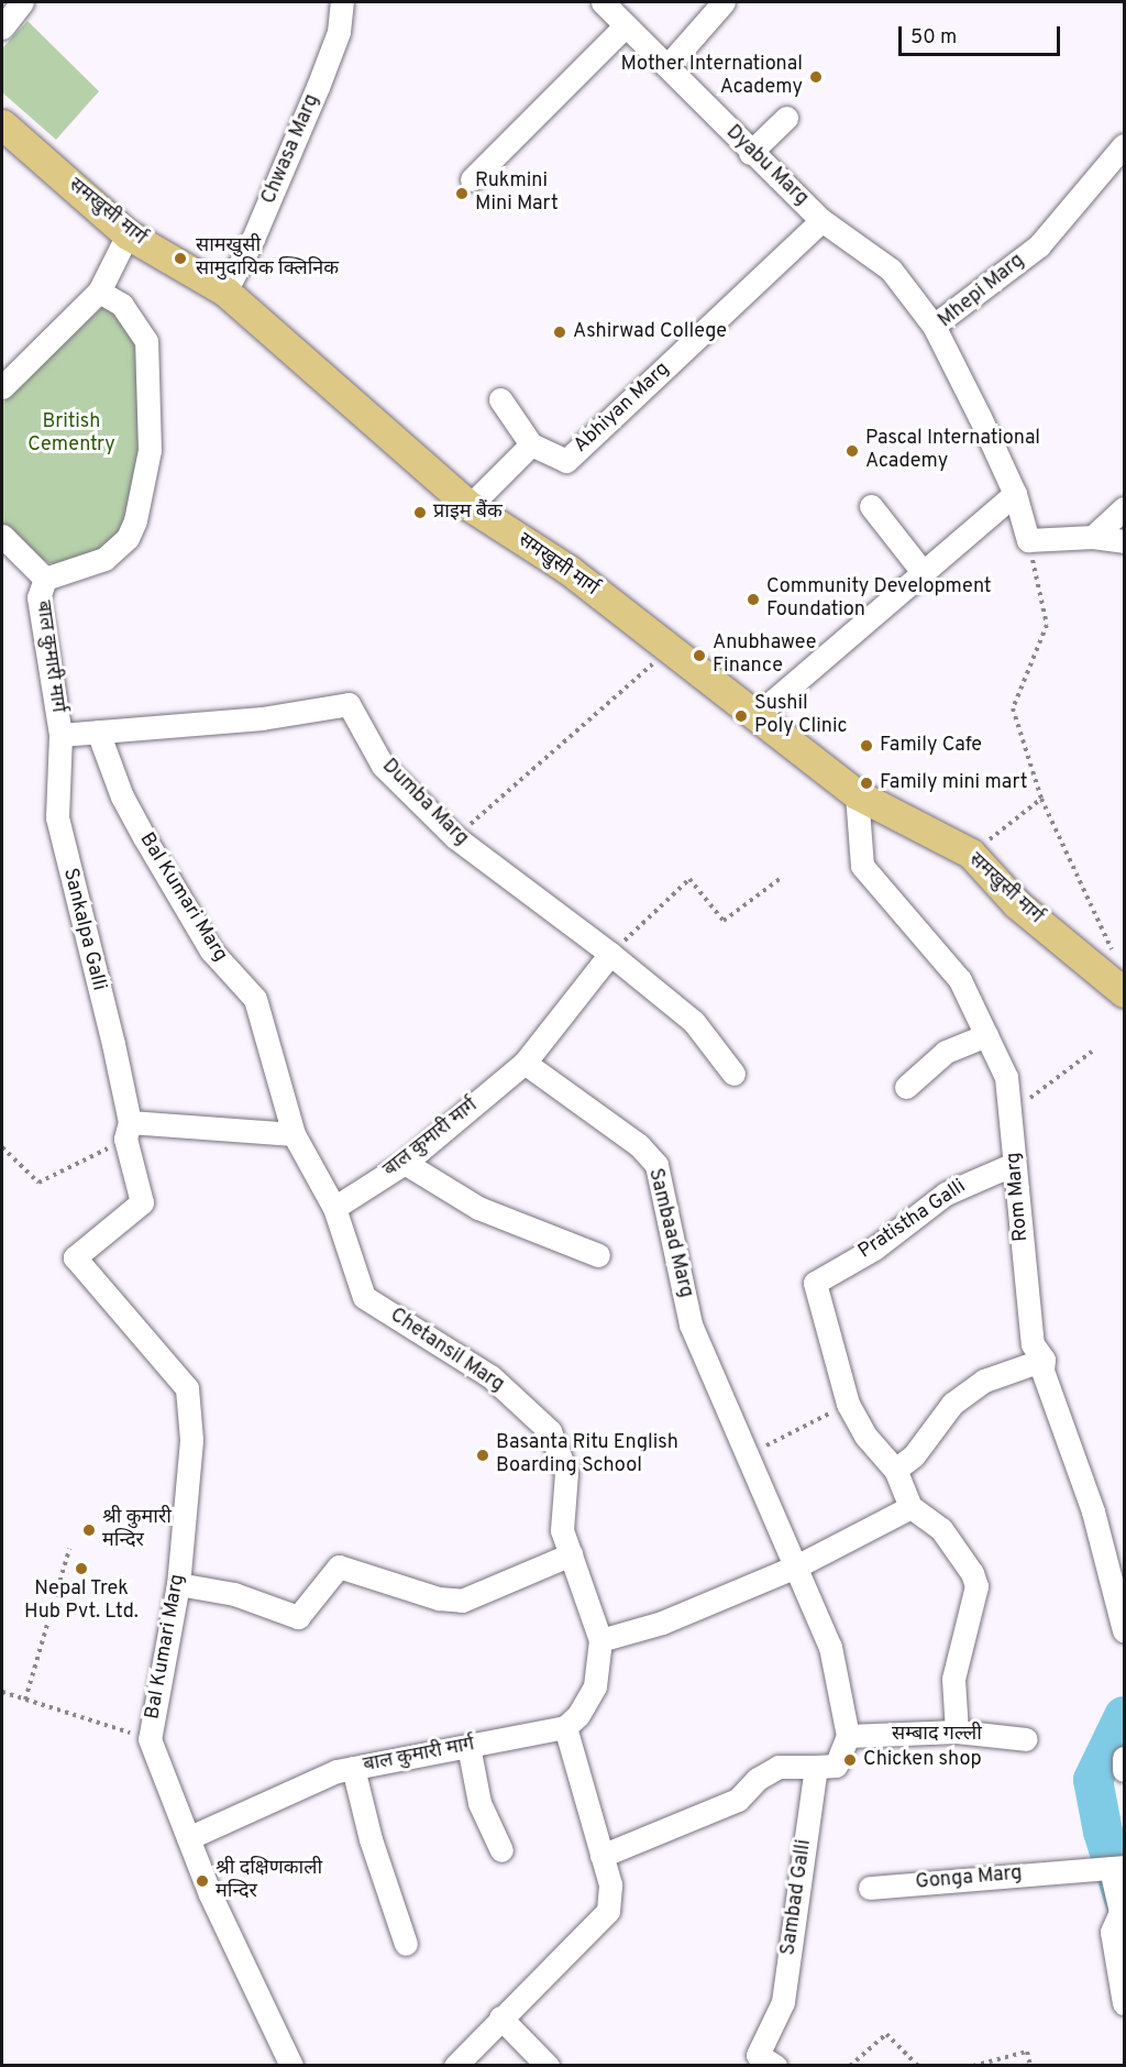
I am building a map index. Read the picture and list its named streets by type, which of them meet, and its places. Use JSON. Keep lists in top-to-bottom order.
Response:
{
  "streets": {
    "main road": ["समखुसी मार्ग"],
    "street": [
      "Chwasa Marg",
      "Dyabu Marg",
      "Mhepi Marg",
      "Abhiyan Marg",
      "बाल कुमारी मार्ग",
      "Dumba Marg",
      "Bal Kumari Marg",
      "Sankalpa Galli",
      "Rom Marg",
      "Pratistha Galli",
      "Sambaad Marg",
      "Chetansil Marg",
      "सम्बाद गल्ली",
      "Gonga Marg",
      "Sambad Galli"
    ]
  },
  "crossings": [
    ["Chwasa Marg", "समखुसी मार्ग"],
    ["Dyabu Marg", "Mhepi Marg"],
    ["Dyabu Marg", "Abhiyan Marg"],
    ["समखुसी मार्ग", "Rom Marg"],
    ["बाल कुमारी मार्ग", "Bal Kumari Marg"],
    ["बाल कुमारी मार्ग", "Sankalpa Galli"],
    ["बाल कुमारी मार्ग", "Sambaad Marg"],
    ["बाल कुमारी मार्ग", "Chetansil Marg"],
    ["Dumba Marg", "Bal Kumari Marg"],
    ["Bal Kumari Marg", "Sankalpa Galli"],
    ["Bal Kumari Marg", "Chetansil Marg"],
    ["Rom Marg", "Pratistha Galli"],
    ["Sambaad Marg", "सम्बाद गल्ली"]
  ],
  "parks": ["British Cementry"],
  "places": [
    "Mother International Academy",
    "Rukmini Mini Mart",
    "सामखुसी सामुदायिक क्लिनिक",
    "Ashirwad College",
    "Pascal International Academy",
    "प्राइम बैंक",
    "Community Development Foundation",
    "Anubhawee Finance",
    "Sushil Poly Clinic",
    "Family Cafe",
    "Family mini mart",
    "Basanta Ritu English Boarding School",
    "श्री कुमारी मन्दिर",
    "Nepal Trek Hub Pvt. Ltd.",
    "Chicken shop",
    "श्री दक्षिणकाली मन्दिर"
  ],
  "scale_bar": "50 m"
}
